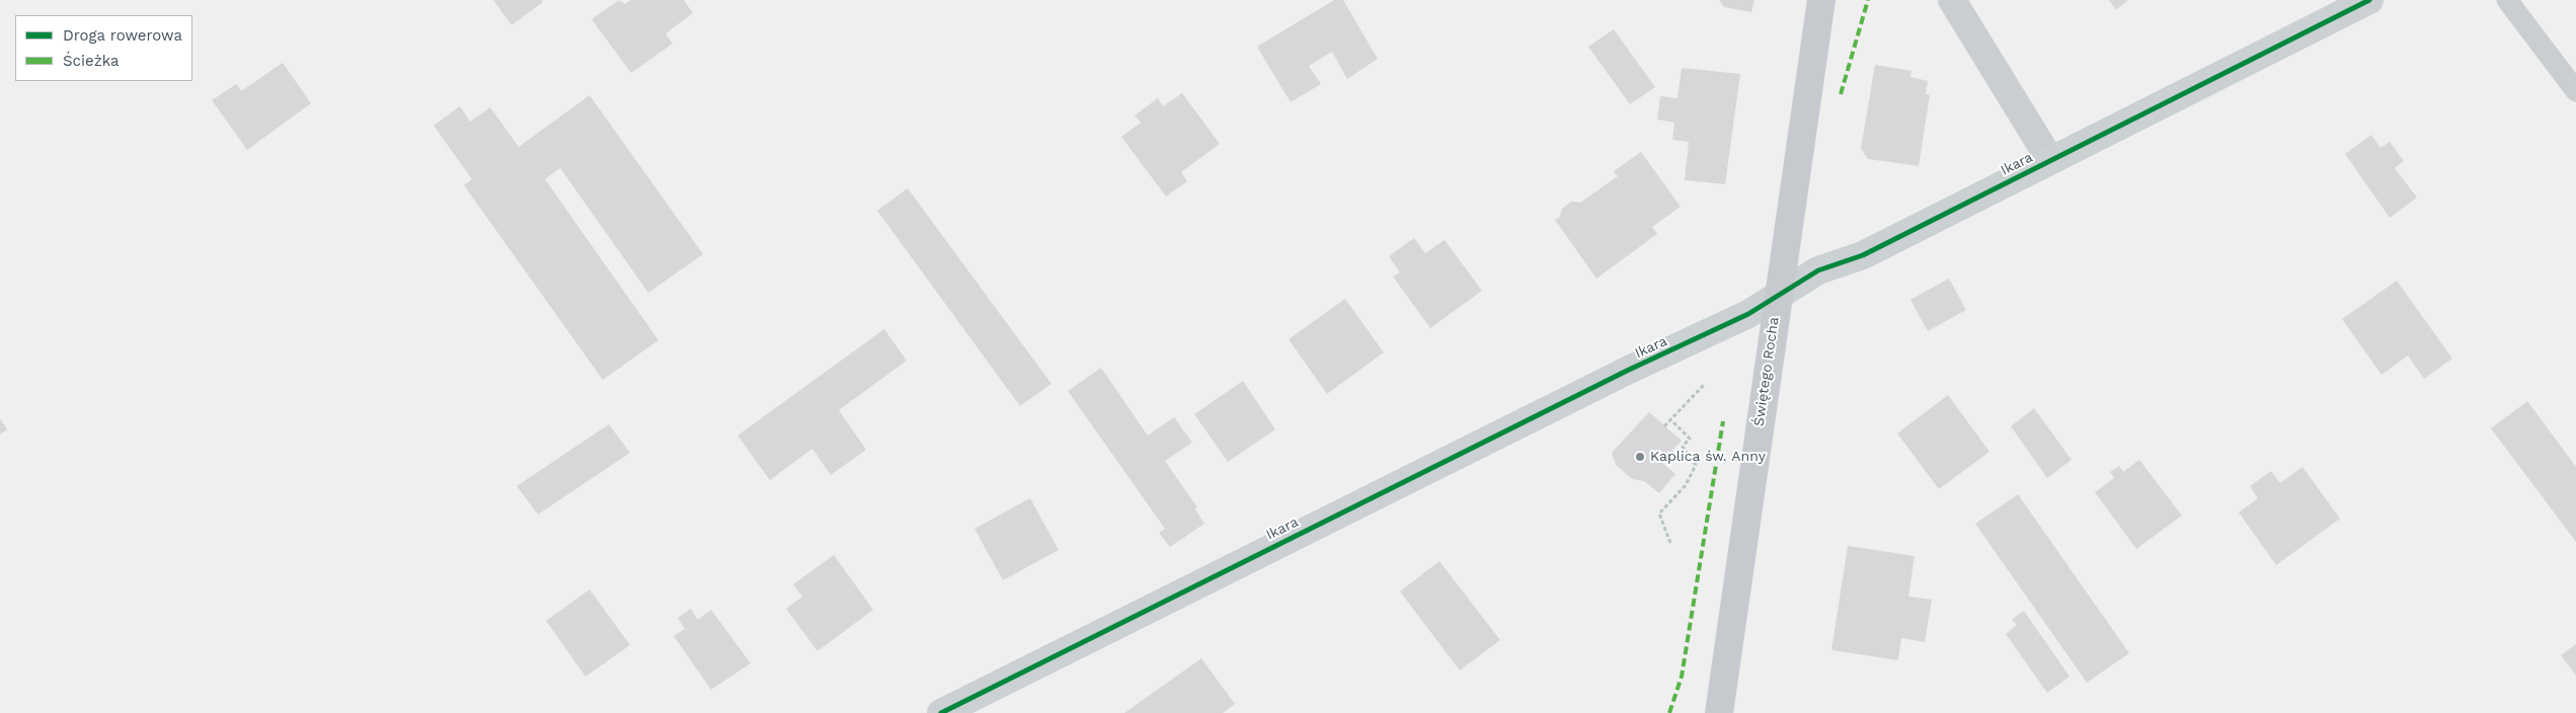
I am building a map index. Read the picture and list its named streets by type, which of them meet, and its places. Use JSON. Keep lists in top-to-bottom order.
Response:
{
  "streets": {
    "main road": ["Świętego Rocha"],
    "street": ["Ikara"]
  },
  "crossings": [
    ["Ikara", "Świętego Rocha"]
  ],
  "places": ["Kaplica św. Anny"],
  "legend": ["Droga rowerowa", "Ścieżka"]
}
